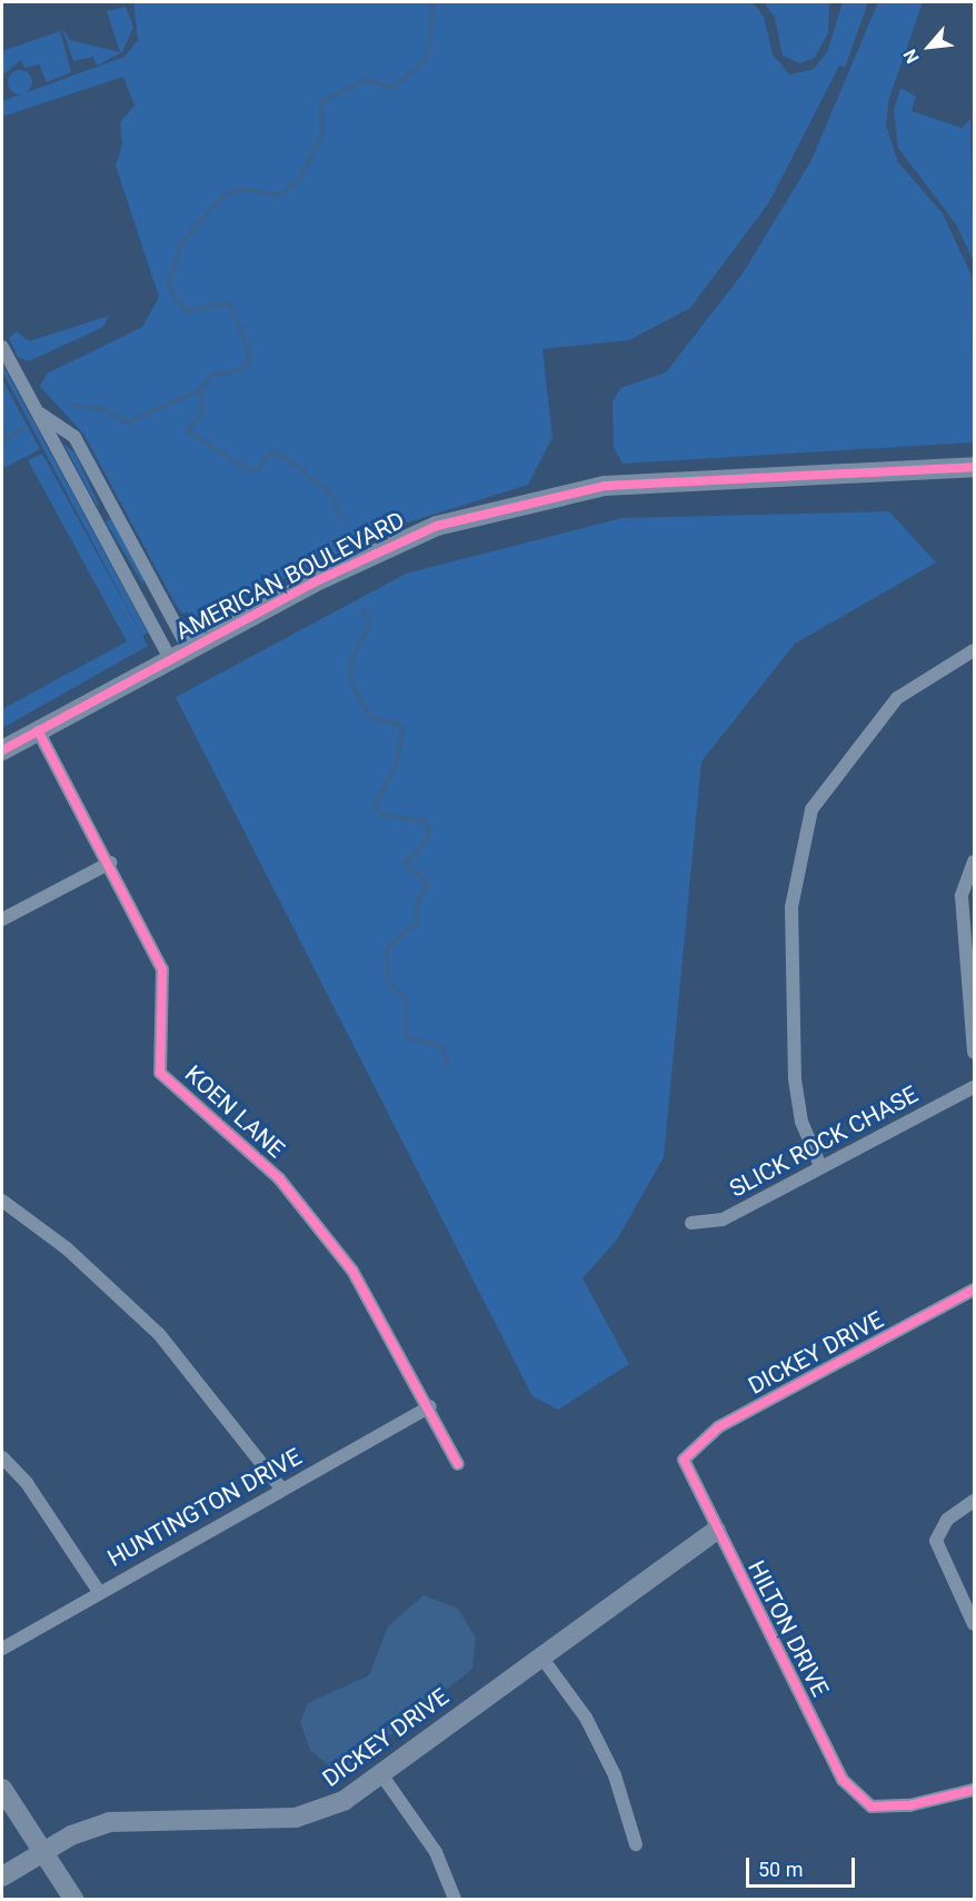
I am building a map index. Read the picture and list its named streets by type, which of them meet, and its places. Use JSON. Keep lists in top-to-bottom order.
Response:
{
  "streets": {
    "street": [
      "AMERICAN BOULEVARD",
      "KOEN LANE",
      "SLICK ROCK CHASE",
      "DICKEY DRIVE",
      "HUNTINGTON DRIVE",
      "HILTON DRIVE"
    ]
  },
  "crossings": [
    ["AMERICAN BOULEVARD", "KOEN LANE"],
    ["KOEN LANE", "HUNTINGTON DRIVE"],
    ["DICKEY DRIVE", "HILTON DRIVE"]
  ],
  "scale_bar": "50 m",
  "north": "bottom left"
}
